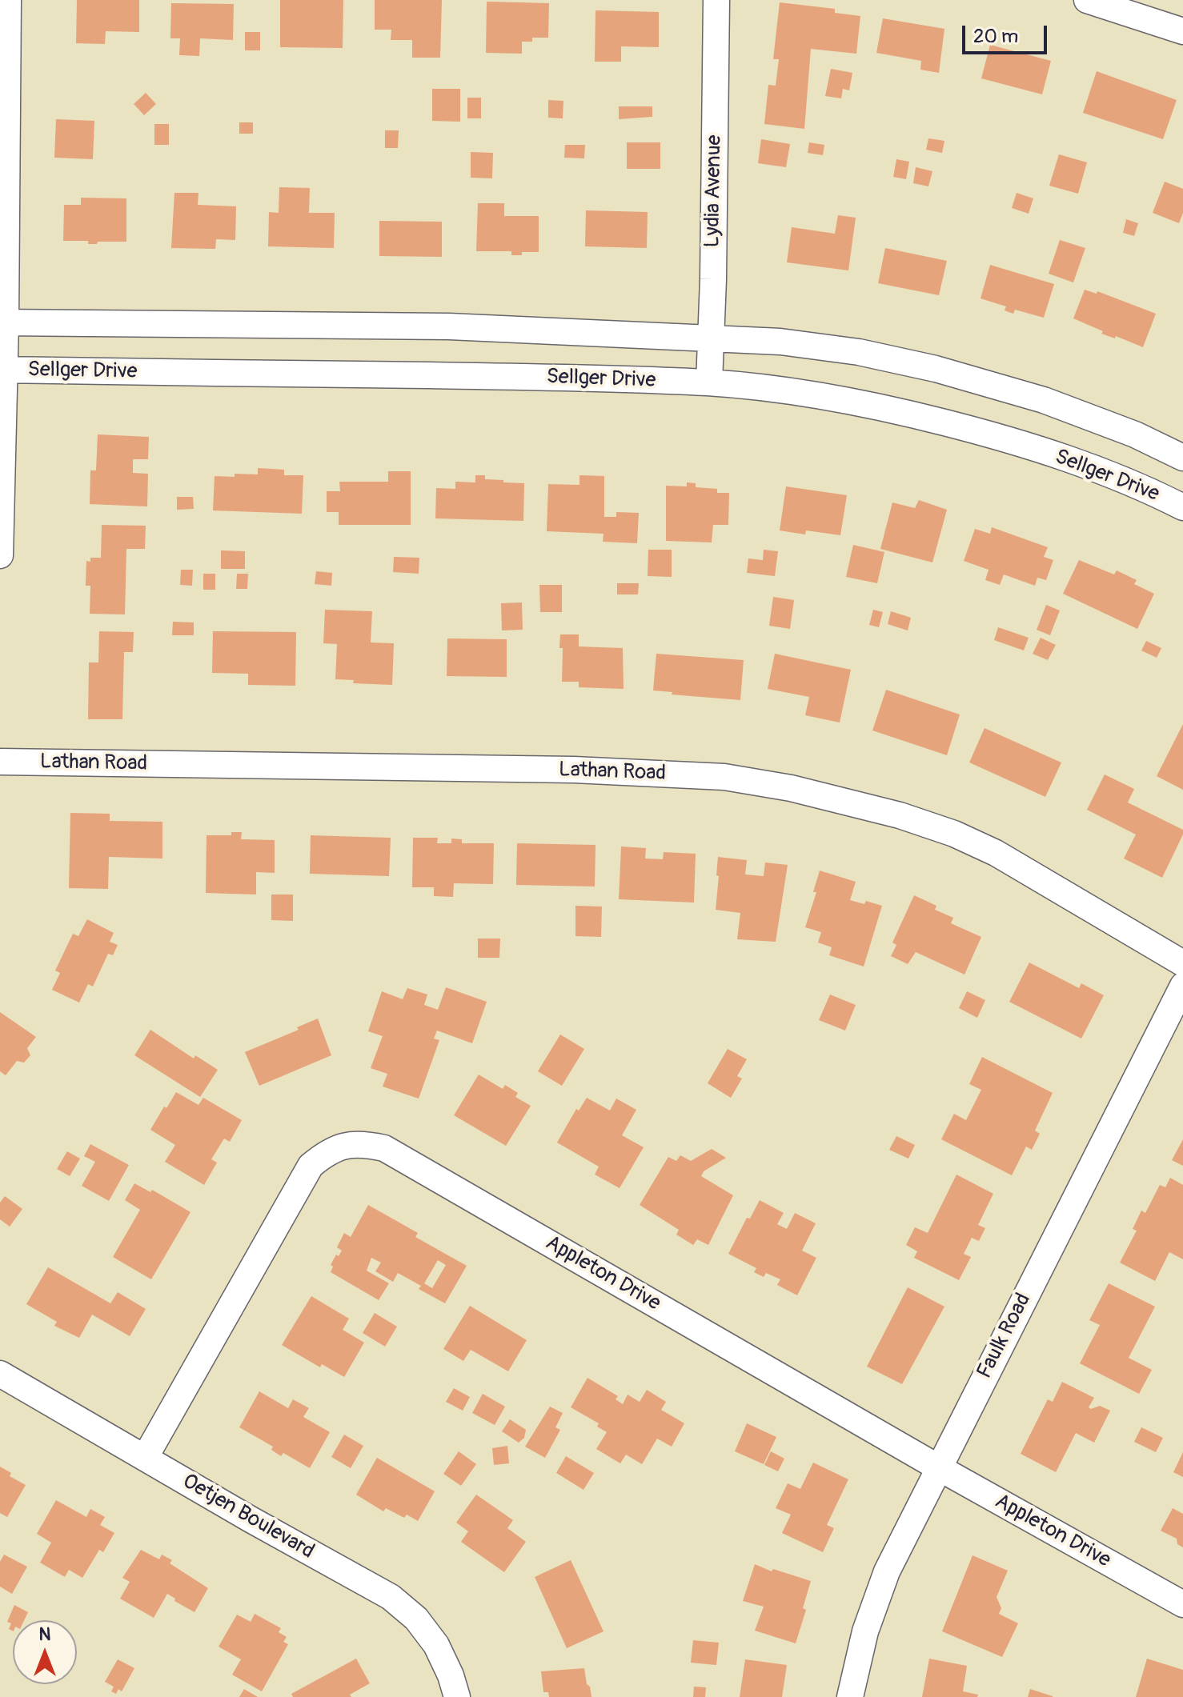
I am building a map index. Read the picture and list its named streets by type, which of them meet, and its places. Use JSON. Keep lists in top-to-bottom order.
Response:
{
  "streets": {
    "street": [
      "Lydia Avenue",
      "Sellger Drive",
      "Lathan Road",
      "Appleton Drive",
      "Faulk Road",
      "Oetjen Boulevard"
    ]
  },
  "crossings": [
    ["Lydia Avenue", "Sellger Drive"],
    ["Appleton Drive", "Faulk Road"],
    ["Appleton Drive", "Oetjen Boulevard"]
  ],
  "scale_bar": "20 m",
  "north": "top"
}
